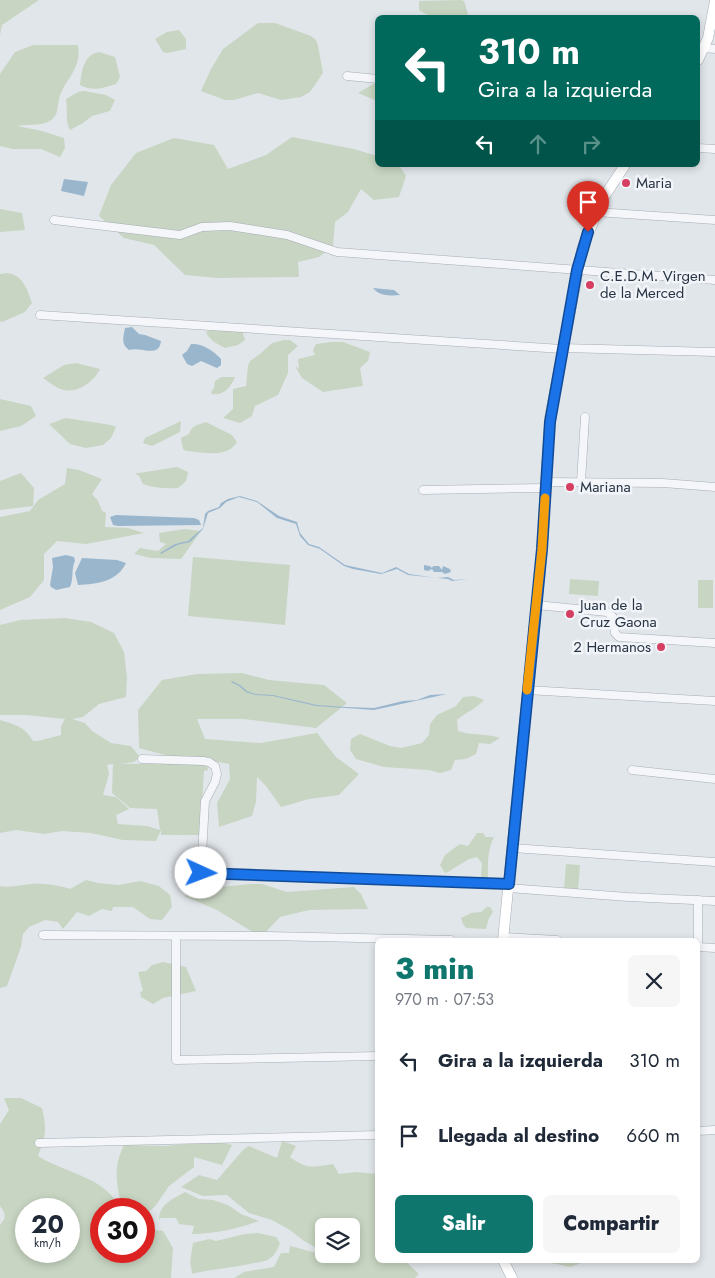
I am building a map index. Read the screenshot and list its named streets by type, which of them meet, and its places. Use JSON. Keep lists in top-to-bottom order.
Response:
{
  "places": [
    "Maria",
    "C.E.D.M. Virgen de la Merced",
    "Mariana",
    "Juan de la Cruz Gaona",
    "2 Hermanos"
  ],
  "page": {
    "turn": ["310 m", "Gira a la izquierda"],
    "heading": ["3 min", "970 m · 07:53"],
    "list": [
      {
        "name": "Gira a la izquierda",
        "value": "310 m"
      },
      {
        "name": "Llegada al destino",
        "value": "660 m"
      }
    ],
    "buttons": ["Salir", "Compartir"],
    "speed": "20 km/h",
    "limit": "30"
  }
}
